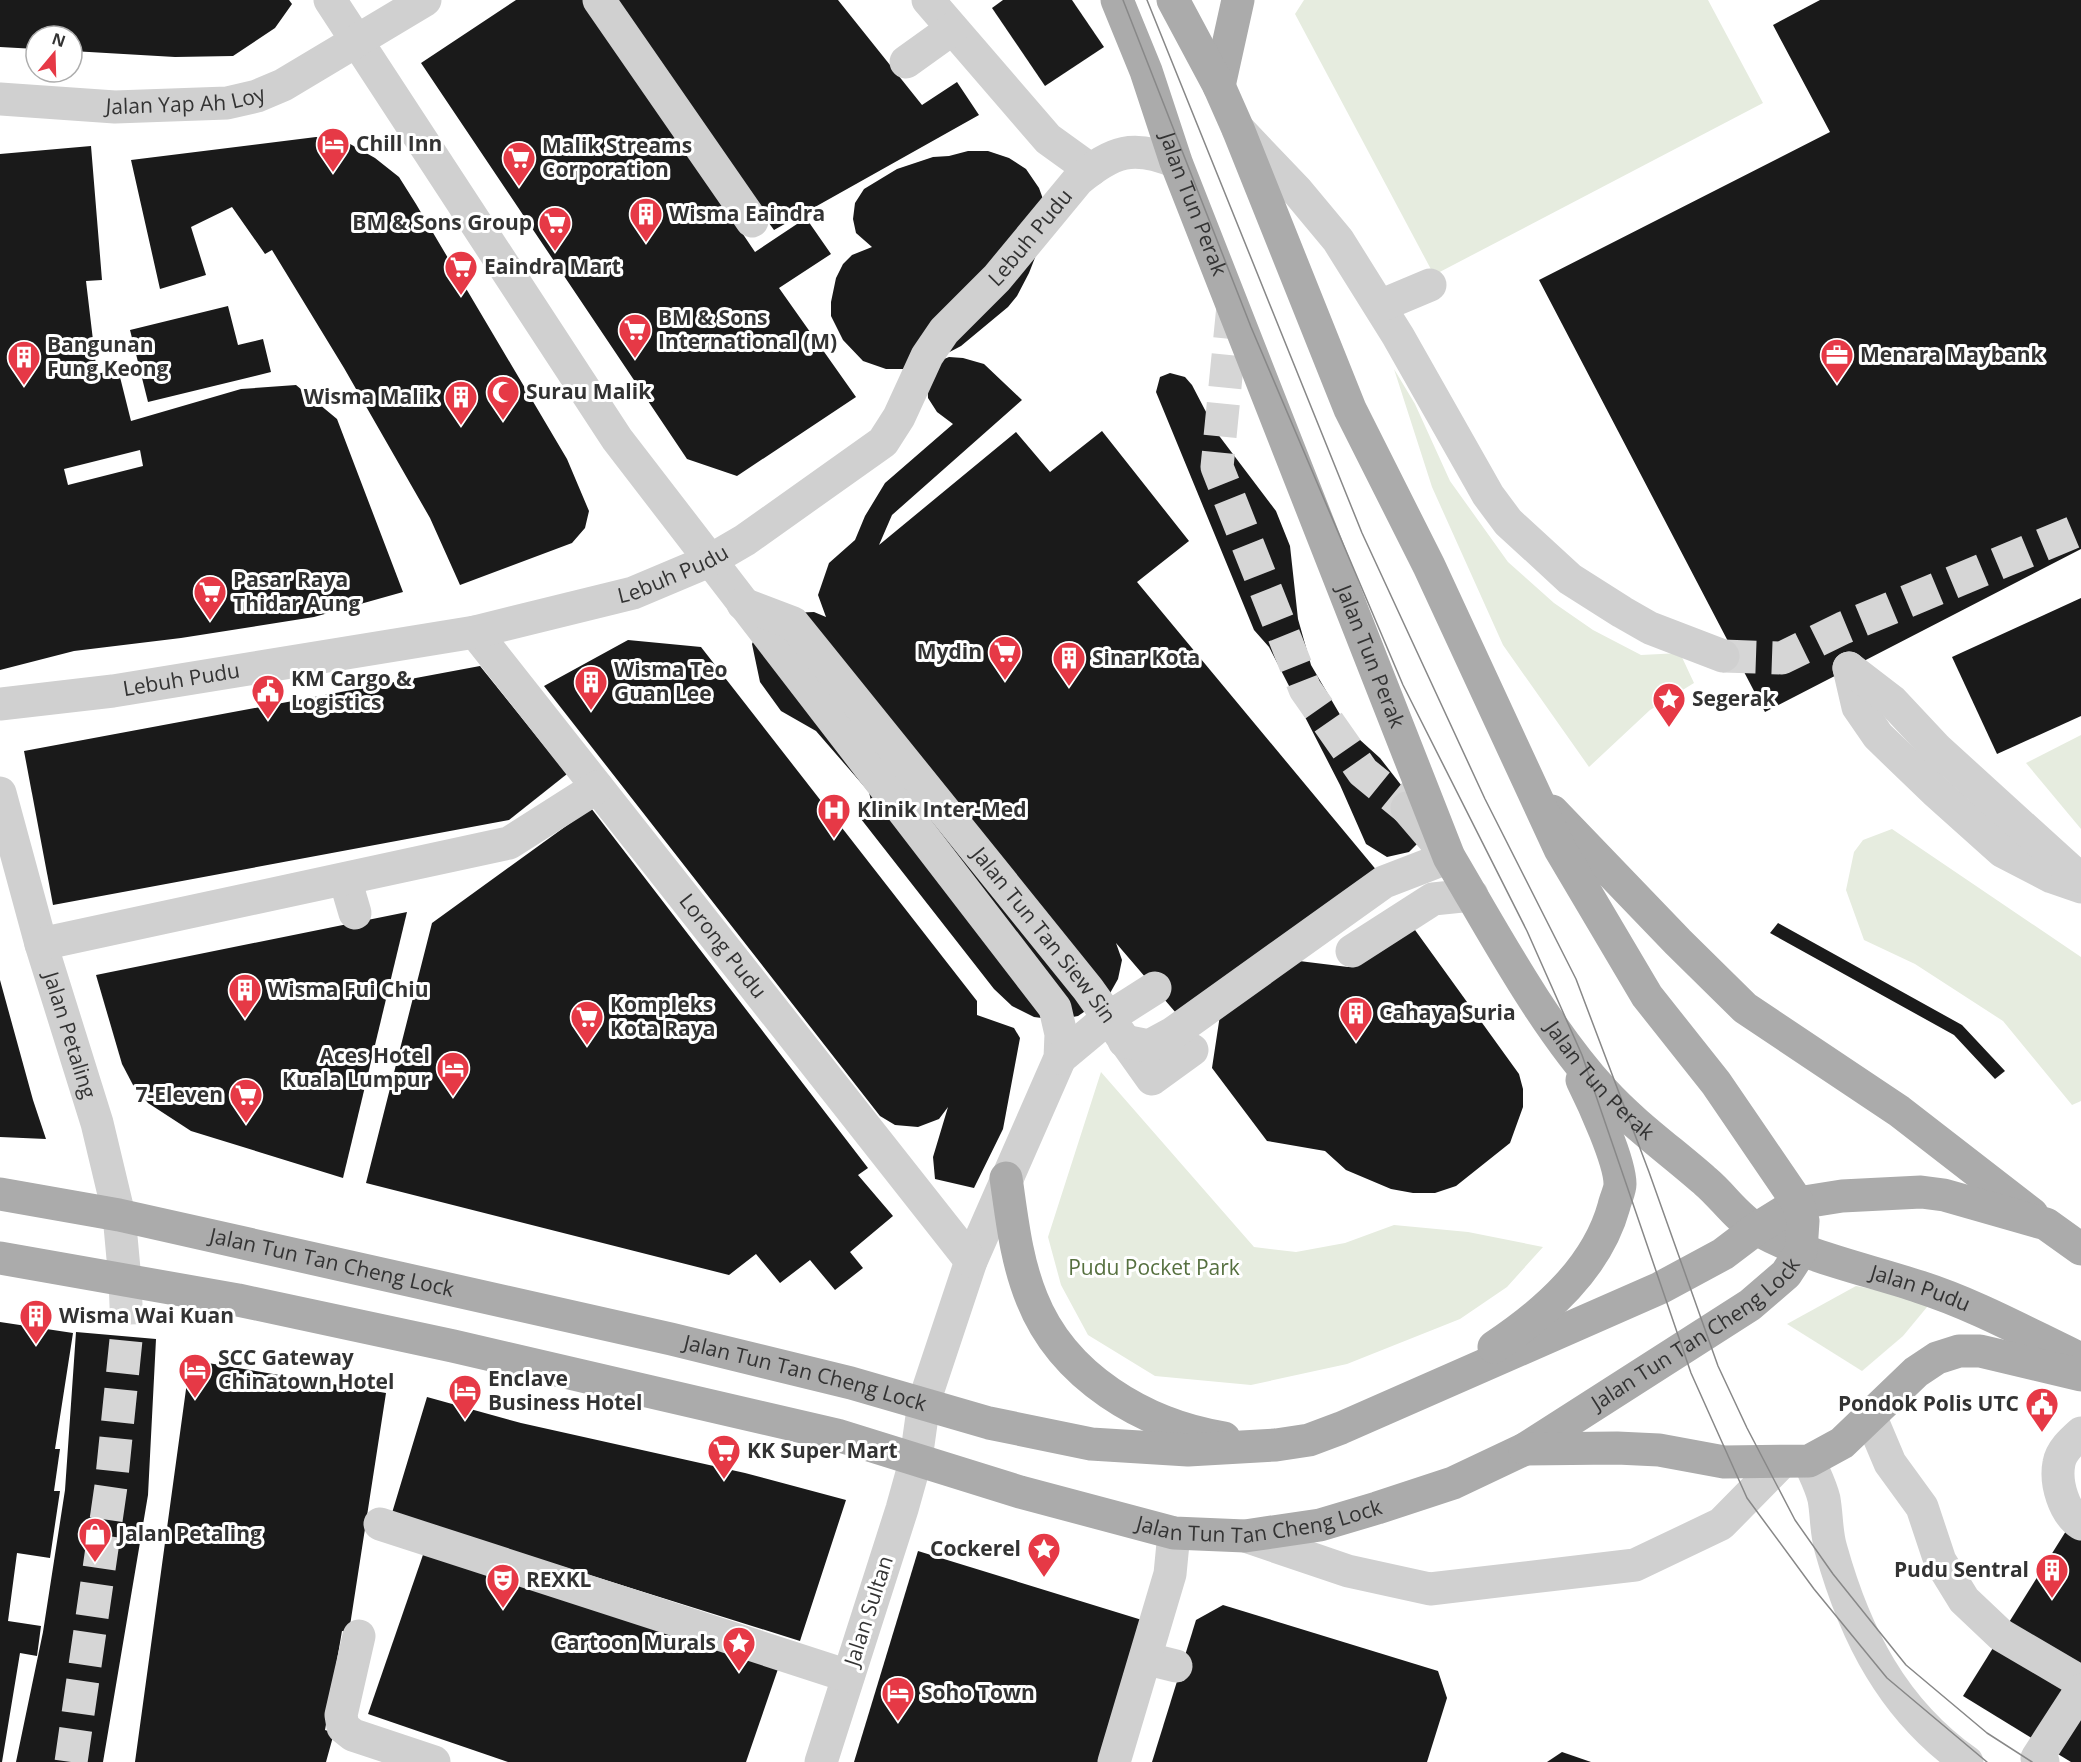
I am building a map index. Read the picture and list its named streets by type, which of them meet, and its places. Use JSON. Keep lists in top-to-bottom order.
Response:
{
  "streets": {
    "main road": ["Jalan Tun Perak", "Jalan Tun Tan Cheng Lock", "Jalan Pudu"],
    "street": [
      "Jalan Yap Ah Loy",
      "Lebuh Pudu",
      "Jalan Tun Tan Siew Sin",
      "Lorong Pudu",
      "Jalan Petaling",
      "Jalan Sultan"
    ]
  },
  "crossings": [
    ["Jalan Yap Ah Loy", "Jalan Tun Tan Siew Sin"],
    ["Jalan Tun Perak", "Lebuh Pudu"],
    ["Jalan Tun Perak", "Jalan Tun Tan Cheng Lock"],
    ["Jalan Tun Perak", "Jalan Pudu"],
    ["Lebuh Pudu", "Jalan Tun Tan Siew Sin"],
    ["Lebuh Pudu", "Lorong Pudu"],
    ["Jalan Tun Tan Siew Sin", "Lorong Pudu"],
    ["Jalan Tun Tan Siew Sin", "Jalan Tun Tan Cheng Lock"],
    ["Jalan Tun Tan Siew Sin", "Jalan Sultan"],
    ["Jalan Petaling", "Jalan Tun Tan Cheng Lock"],
    ["Jalan Tun Tan Cheng Lock", "Jalan Pudu"],
    ["Jalan Tun Tan Cheng Lock", "Jalan Sultan"]
  ],
  "parks": ["Pudu Pocket Park"],
  "places": {
    "hotel": [
      "Chill Inn",
      "Aces Hotel Kuala Lumpur",
      "SCC Gateway Chinatown Hotel",
      "Enclave Business Hotel",
      "Soho Town"
    ],
    "supermarket": [
      "Malik Streams Corporation",
      "BM & Sons Group",
      "Eaindra Mart",
      "BM & Sons International (M)",
      "Pasar Raya Thidar Aung",
      "Mydin",
      "Kompleks Kota Raya",
      "7-Eleven",
      "KK Super Mart"
    ],
    "building": [
      "Wisma Eaindra",
      "Bangunan Fung Keong",
      "Wisma Malik",
      "Sinar Kota",
      "Wisma Teo Guan Lee",
      "Wisma Fui Chiu",
      "Cahaya Suria",
      "Wisma Wai Kuan",
      "Pudu Sentral"
    ],
    "office": ["Menara Maybank"],
    "mosque": ["Surau Malik"],
    "public building": ["KM Cargo & Logistics", "Pondok Polis UTC"],
    "place": ["Segerak", "Cockerel", "Cartoon Murals"],
    "hospital": ["Klinik Inter-Med"],
    "shop": ["Jalan Petaling"],
    "theatre": ["REXKL"]
  },
  "north": "top"
}
